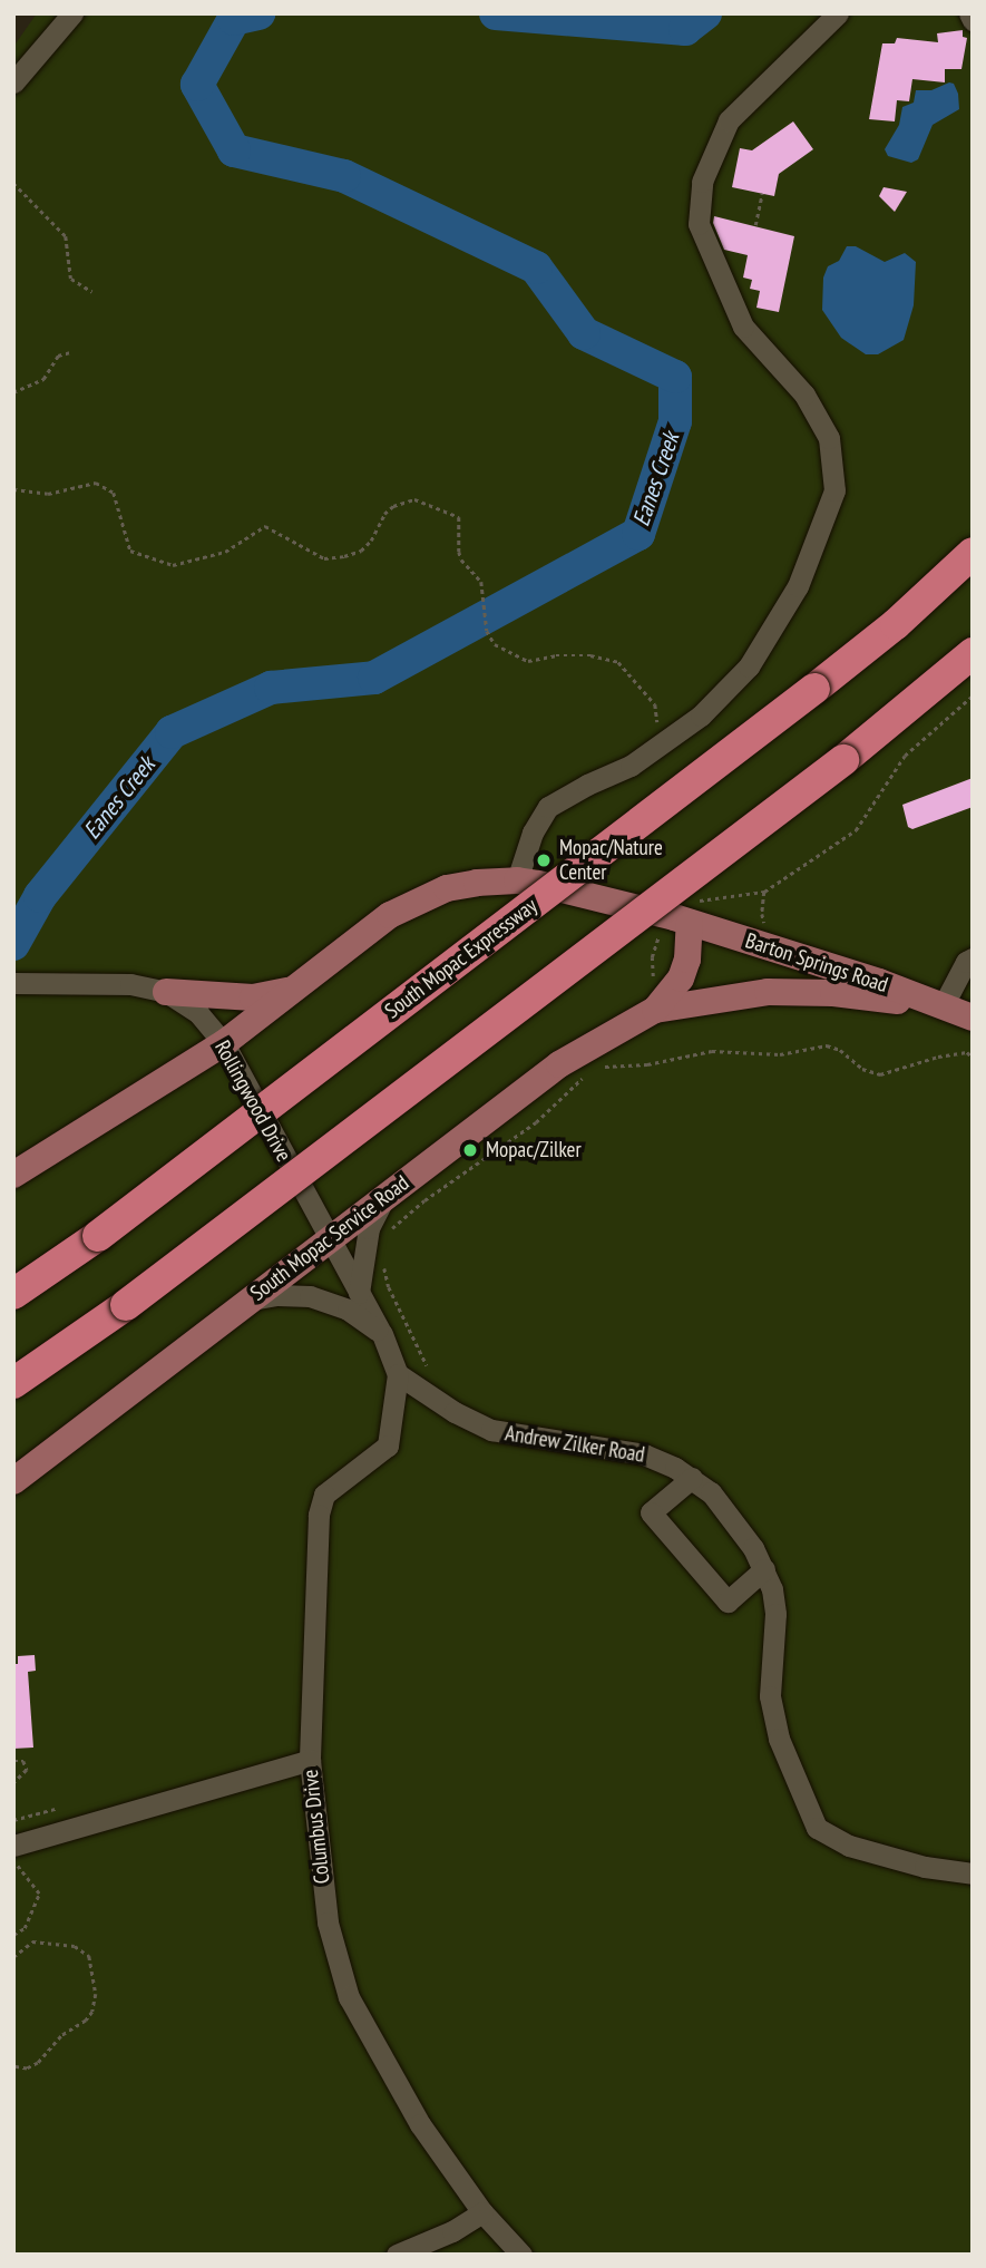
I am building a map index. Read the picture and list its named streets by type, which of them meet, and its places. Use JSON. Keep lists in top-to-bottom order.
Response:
{
  "streets": {
    "highway": ["South Mopac Expressway"],
    "main road": ["Barton Springs Road", "South Mopac Service Road"],
    "street": ["Rollingwood Drive", "Andrew Zilker Road", "Columbus Drive"]
  },
  "crossings": [
    ["Barton Springs Road", "South Mopac Service Road"],
    ["Rollingwood Drive", "South Mopac Service Road"],
    ["Andrew Zilker Road", "Columbus Drive"]
  ],
  "water": ["Eanes Creek"],
  "places": ["Mopac/Nature Center", "Mopac/Zilker"]
}
